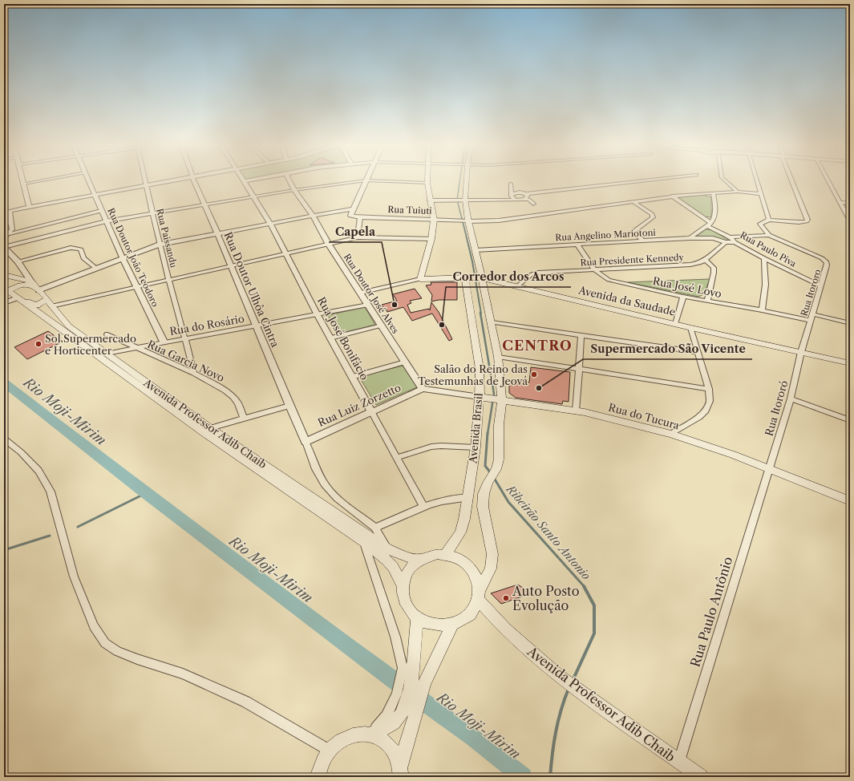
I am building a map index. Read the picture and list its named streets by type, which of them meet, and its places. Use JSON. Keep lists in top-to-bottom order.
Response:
{
  "streets": {
    "main road": [
      "Avenida da Saudade",
      "Rua do Tucura",
      "Avenida Professor Adib Chaib",
      "Avenida Brasil"
    ],
    "street": [
      "Rua Tuiuti",
      "Rua Angelino Mariotoni",
      "Rua Paissandu",
      "Rua Paulo Piva",
      "Rua Doutor João Teodoro",
      "Rua Presidente Kennedy",
      "Rua José Lovo",
      "Rua Doutor Ulhôa Cintra",
      "Rua Itororo",
      "Rua Doutor José Alves",
      "Rua do Rosário",
      "Rua José Bonifácio",
      "Rua Garcia Novo",
      "Rua Luiz Zorzetto",
      "Rua Itororó",
      "Rua Paulo Antônio"
    ]
  },
  "crossings": [
    ["Rua Angelino Mariotoni", "Rua Paulo Piva"],
    ["Rua Angelino Mariotoni", "Rua Presidente Kennedy"],
    ["Rua Angelino Mariotoni", "Rua José Lovo"],
    ["Rua Paissandu", "Rua do Rosário"],
    ["Rua Paissandu", "Rua Garcia Novo"],
    ["Rua Paulo Piva", "Rua Itororo"],
    ["Rua Doutor João Teodoro", "Rua do Rosário"],
    ["Rua Presidente Kennedy", "Rua José Lovo"],
    ["Rua Presidente Kennedy", "Avenida da Saudade"],
    ["Rua José Lovo", "Rua Itororo"],
    ["Rua Doutor Ulhôa Cintra", "Rua do Rosário"],
    ["Rua Doutor Ulhôa Cintra", "Rua Luiz Zorzetto"],
    ["Rua Itororo", "Avenida da Saudade"],
    ["Rua Itororo", "Rua Itororó"],
    ["Rua Doutor José Alves", "Avenida da Saudade"],
    ["Rua Doutor José Alves", "Rua do Rosário"],
    ["Rua Doutor José Alves", "Rua Luiz Zorzetto"],
    ["Rua Doutor José Alves", "Rua do Tucura"],
    ["Avenida da Saudade", "Rua Itororó"],
    ["Avenida da Saudade", "Avenida Brasil"],
    ["Rua do Rosário", "Rua José Bonifácio"],
    ["Rua do Rosário", "Rua Garcia Novo"],
    ["Rua do Rosário", "Avenida Professor Adib Chaib"],
    ["Rua José Bonifácio", "Rua Luiz Zorzetto"],
    ["Rua Luiz Zorzetto", "Rua do Tucura"],
    ["Rua Itororó", "Rua do Tucura"],
    ["Rua Itororó", "Rua Paulo Antônio"],
    ["Rua do Tucura", "Avenida Brasil"],
    ["Rua do Tucura", "Rua Paulo Antônio"],
    ["Avenida Professor Adib Chaib", "Avenida Brasil"],
    ["Avenida Professor Adib Chaib", "Rua Paulo Antônio"]
  ],
  "districts": ["CENTRO"],
  "water": ["Rio Moji-Mirim", "Ribeirão Santo Antonio"],
  "places": [
    "Capela",
    "Corredor dos Arcos",
    "Sol Supermercado e Horticenter",
    "Salão do Reino das Testemunhas de Jeová",
    "Supermercado São Vicente",
    "Auto Posto Evolução"
  ]
}
